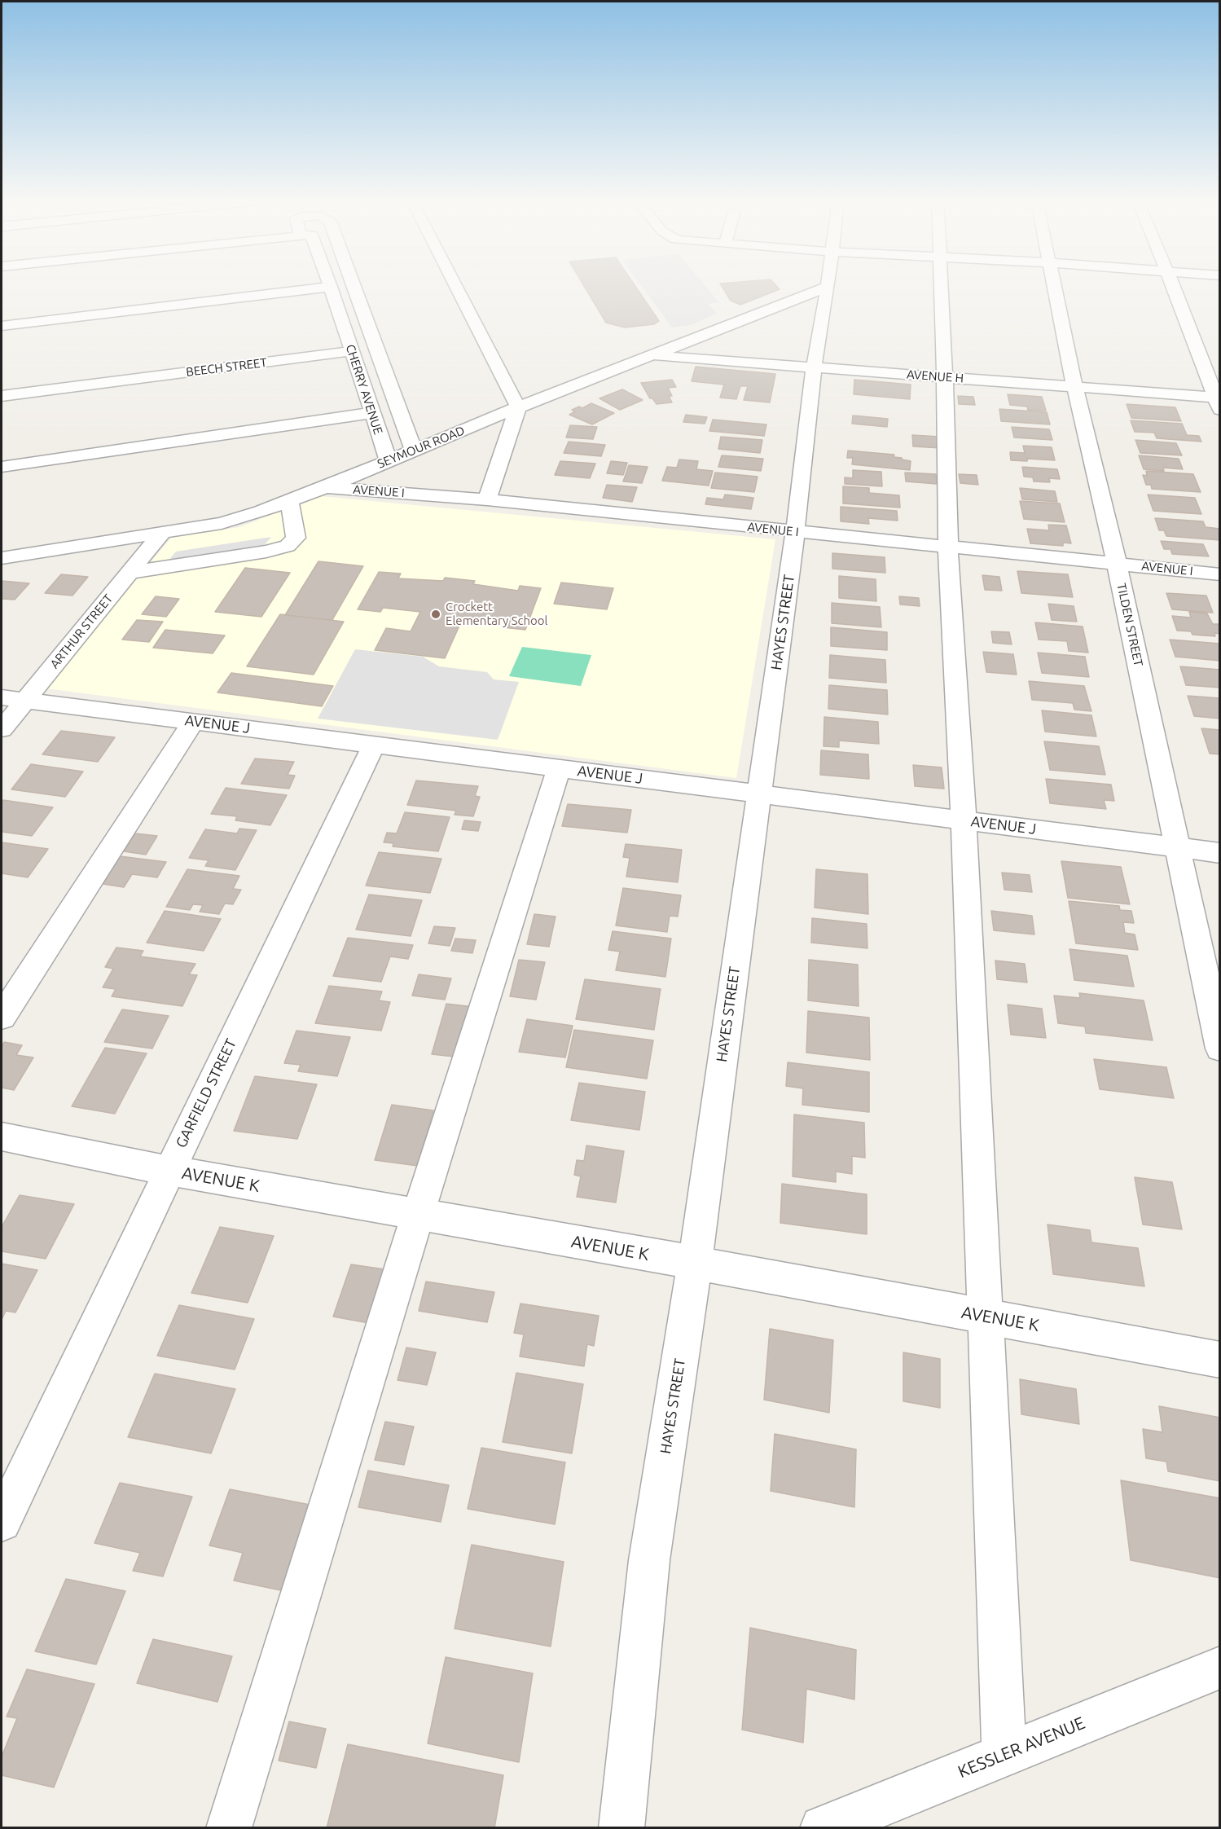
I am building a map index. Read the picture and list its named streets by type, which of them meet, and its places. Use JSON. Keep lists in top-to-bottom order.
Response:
{
  "streets": {
    "street": [
      "BEECH STREET",
      "AVENUE H",
      "CHERRY AVENUE",
      "SEYMOUR ROAD",
      "AVENUE I",
      "HAYES STREET",
      "TILDEN STREET",
      "ARTHUR STREET",
      "AVENUE J",
      "GARFIELD STREET",
      "AVENUE K",
      "KESSLER AVENUE"
    ]
  },
  "crossings": [
    ["BEECH STREET", "CHERRY AVENUE"],
    ["AVENUE H", "SEYMOUR ROAD"],
    ["AVENUE H", "HAYES STREET"],
    ["AVENUE H", "TILDEN STREET"],
    ["CHERRY AVENUE", "SEYMOUR ROAD"],
    ["SEYMOUR ROAD", "AVENUE I"],
    ["SEYMOUR ROAD", "HAYES STREET"],
    ["SEYMOUR ROAD", "ARTHUR STREET"],
    ["AVENUE I", "HAYES STREET"],
    ["AVENUE I", "TILDEN STREET"],
    ["HAYES STREET", "AVENUE J"],
    ["HAYES STREET", "AVENUE K"],
    ["TILDEN STREET", "AVENUE J"],
    ["ARTHUR STREET", "AVENUE J"],
    ["AVENUE J", "GARFIELD STREET"],
    ["GARFIELD STREET", "AVENUE K"]
  ],
  "places": ["Crockett Elementary School"]
}
